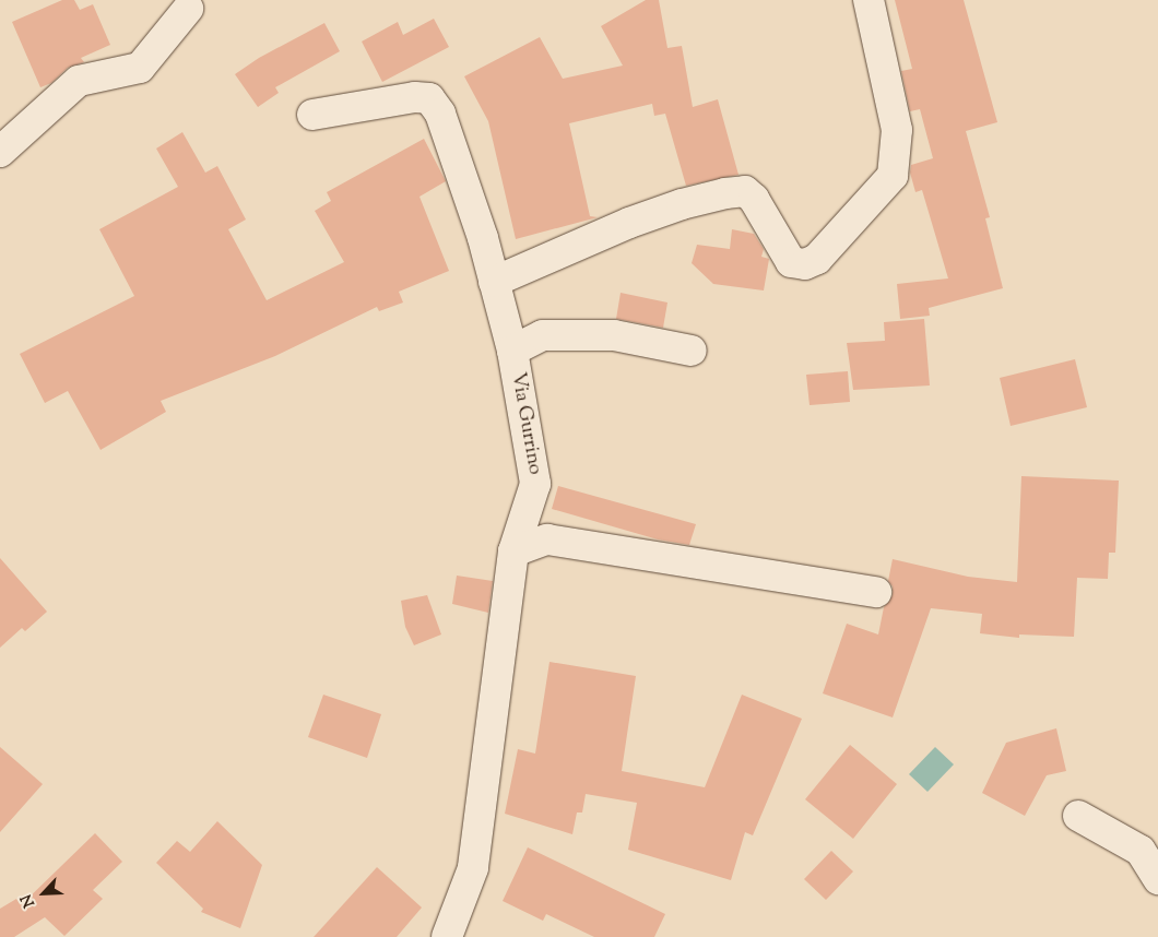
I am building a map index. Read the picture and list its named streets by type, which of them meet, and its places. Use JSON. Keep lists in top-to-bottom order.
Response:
{
  "streets": {
    "street": ["Via Gurrino"]
  },
  "north": "bottom left"
}
